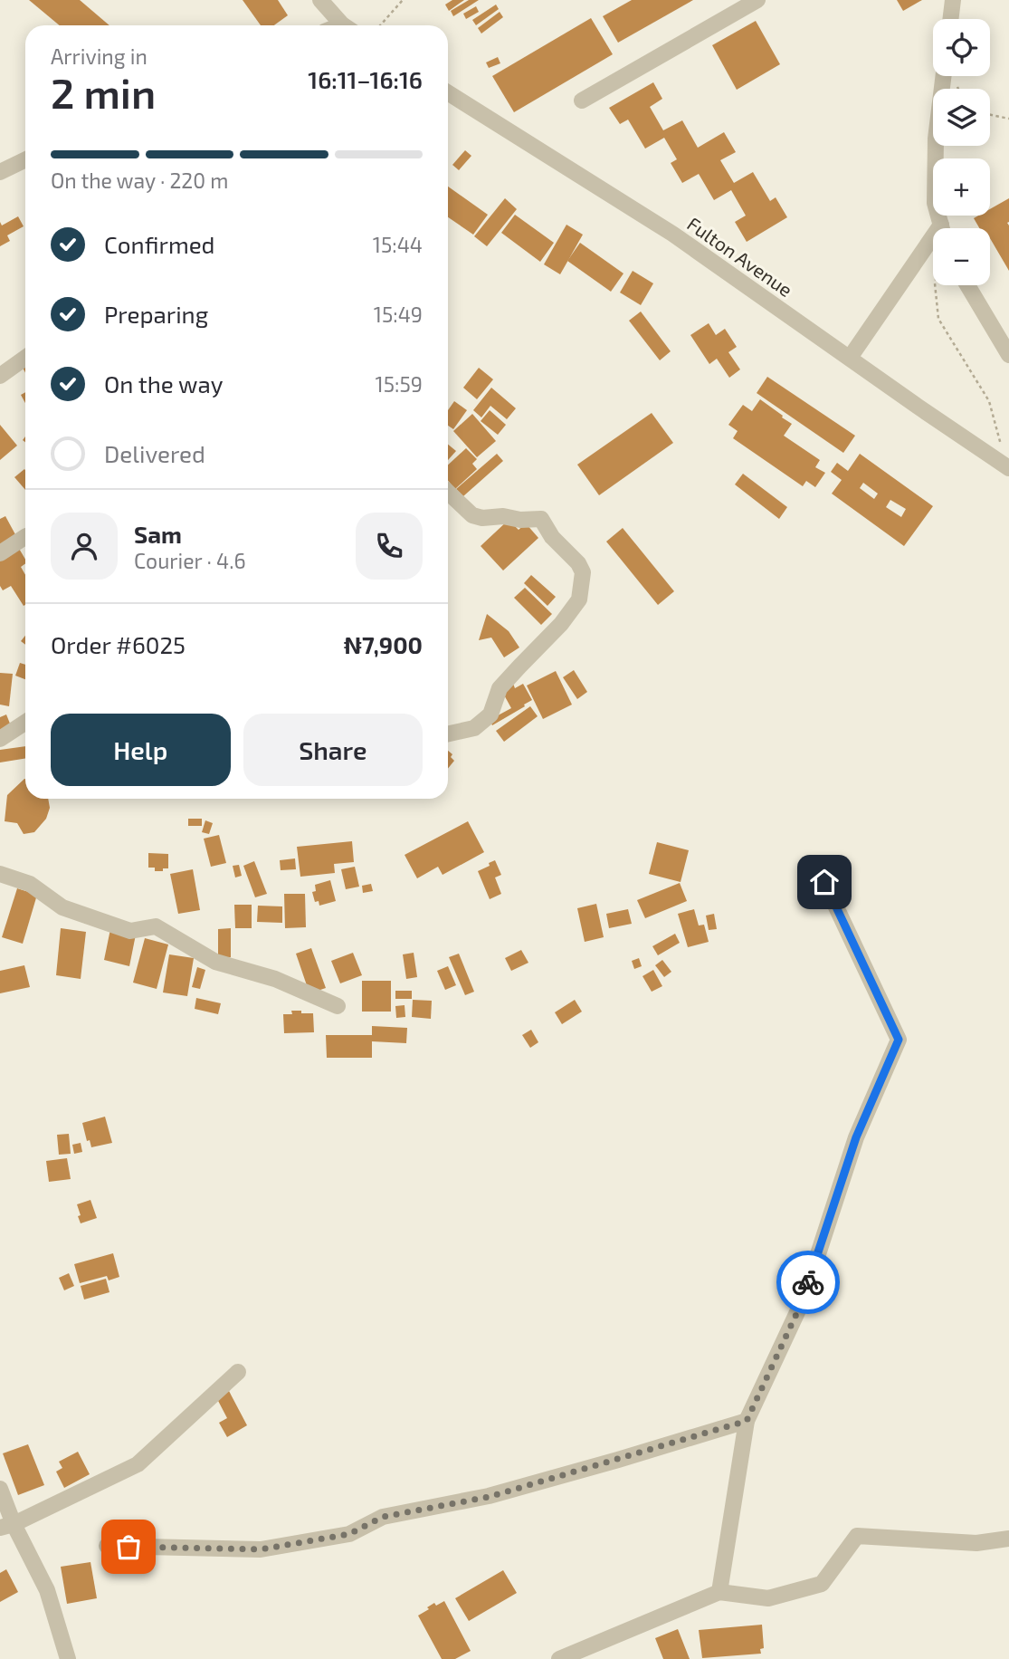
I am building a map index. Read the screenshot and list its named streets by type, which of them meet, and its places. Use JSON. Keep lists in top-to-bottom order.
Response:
{
  "streets": {
    "street": ["Fulton Avenue"]
  },
  "page": {
    "map_buttons": ["+", "−"],
    "heading": ["2 min", "Arriving in", "16:11–16:16"],
    "panel": [
      "Sam",
      "Courier · 4.6",
      "Order #6025",
      "₦7,900"
    ],
    "bar": "On the way · 220 m",
    "list": [
      ["Confirmed", "15:44"],
      ["Preparing", "15:49"],
      ["On the way", "15:59"],
      "Delivered"
    ],
    "buttons": ["Help", "Share"]
  }
}
